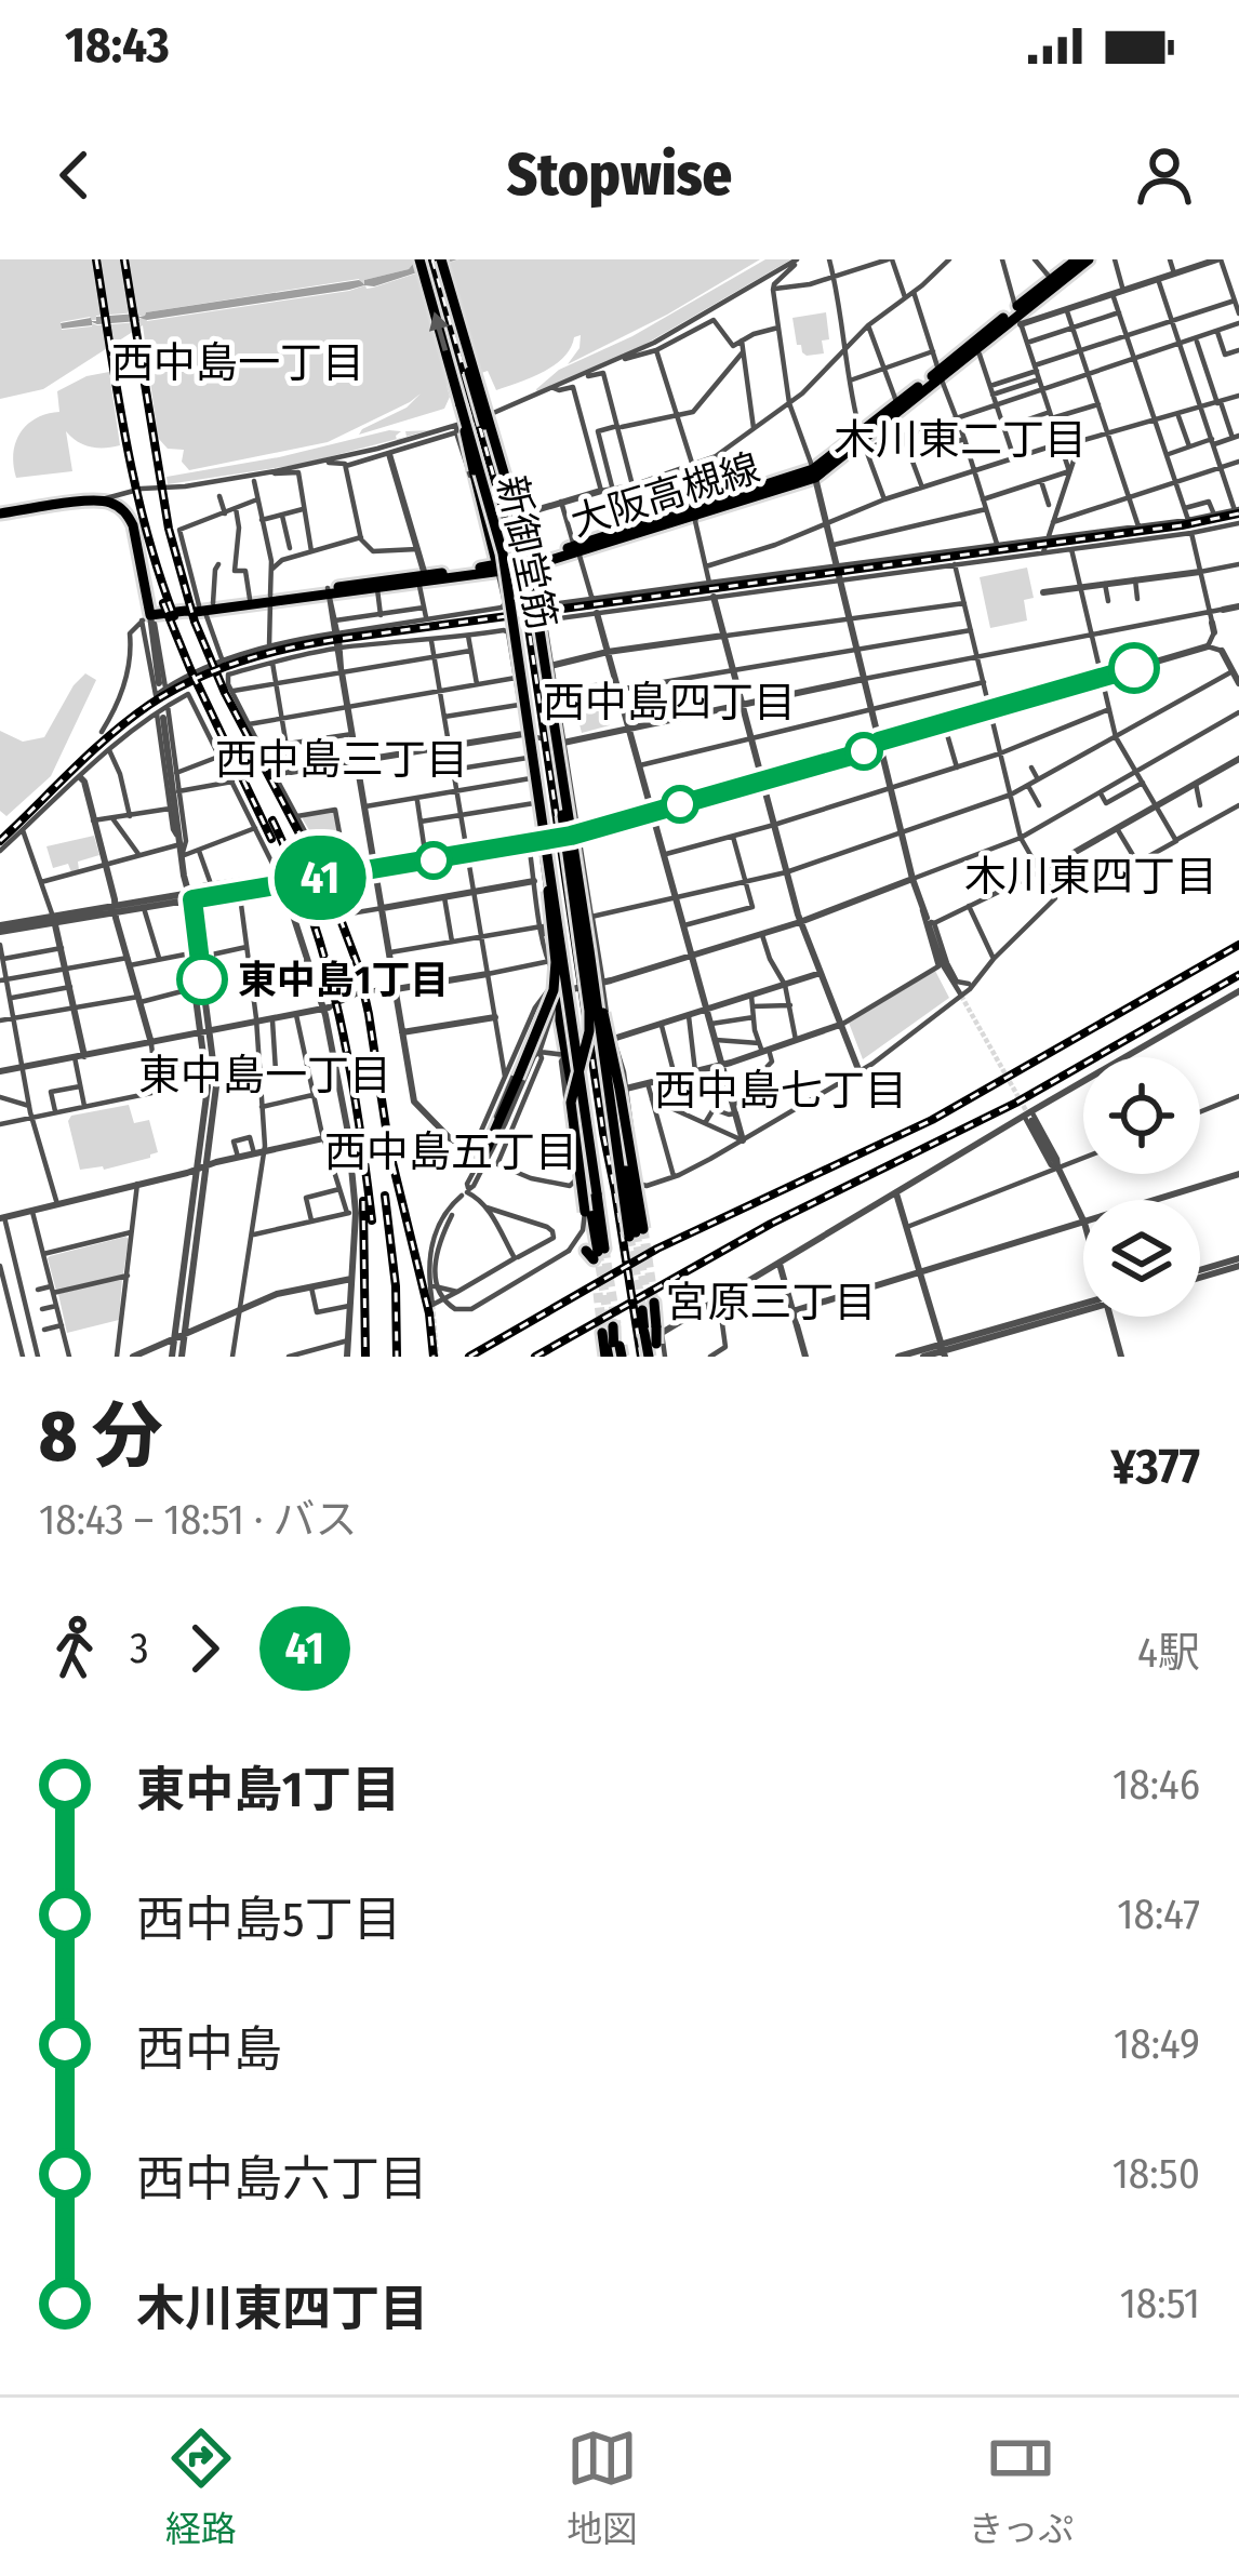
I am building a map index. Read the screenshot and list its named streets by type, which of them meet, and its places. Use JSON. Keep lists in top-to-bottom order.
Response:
{
  "streets": {
    "main road": ["大阪高槻線", "新御堂筋"]
  },
  "districts": [
    "西中島一丁目",
    "木川東二丁目",
    "西中島四丁目",
    "西中島三丁目",
    "木川東四丁目",
    "東中島一丁目",
    "西中島七丁目",
    "西中島五丁目",
    "宮原三丁目"
  ],
  "places": ["東中島1丁目"],
  "lines": ["bus line 41"],
  "page": {
    "status": "18:43",
    "header": "Stopwise",
    "on_map": "41",
    "heading": ["8 分", "18:43 – 18:51 · バス", "¥377"],
    "legs": ["3", "41", "4駅"],
    "list": [
      {
        "name": "東中島1丁目",
        "value": "18:46"
      },
      {
        "name": "西中島5丁目",
        "value": "18:47"
      },
      {
        "name": "西中島",
        "value": "18:49"
      },
      {
        "name": "西中島六丁目",
        "value": "18:50"
      },
      {
        "name": "木川東四丁目",
        "value": "18:51"
      }
    ],
    "tabs": ["経路", "地図", "きっぷ"]
  }
}
